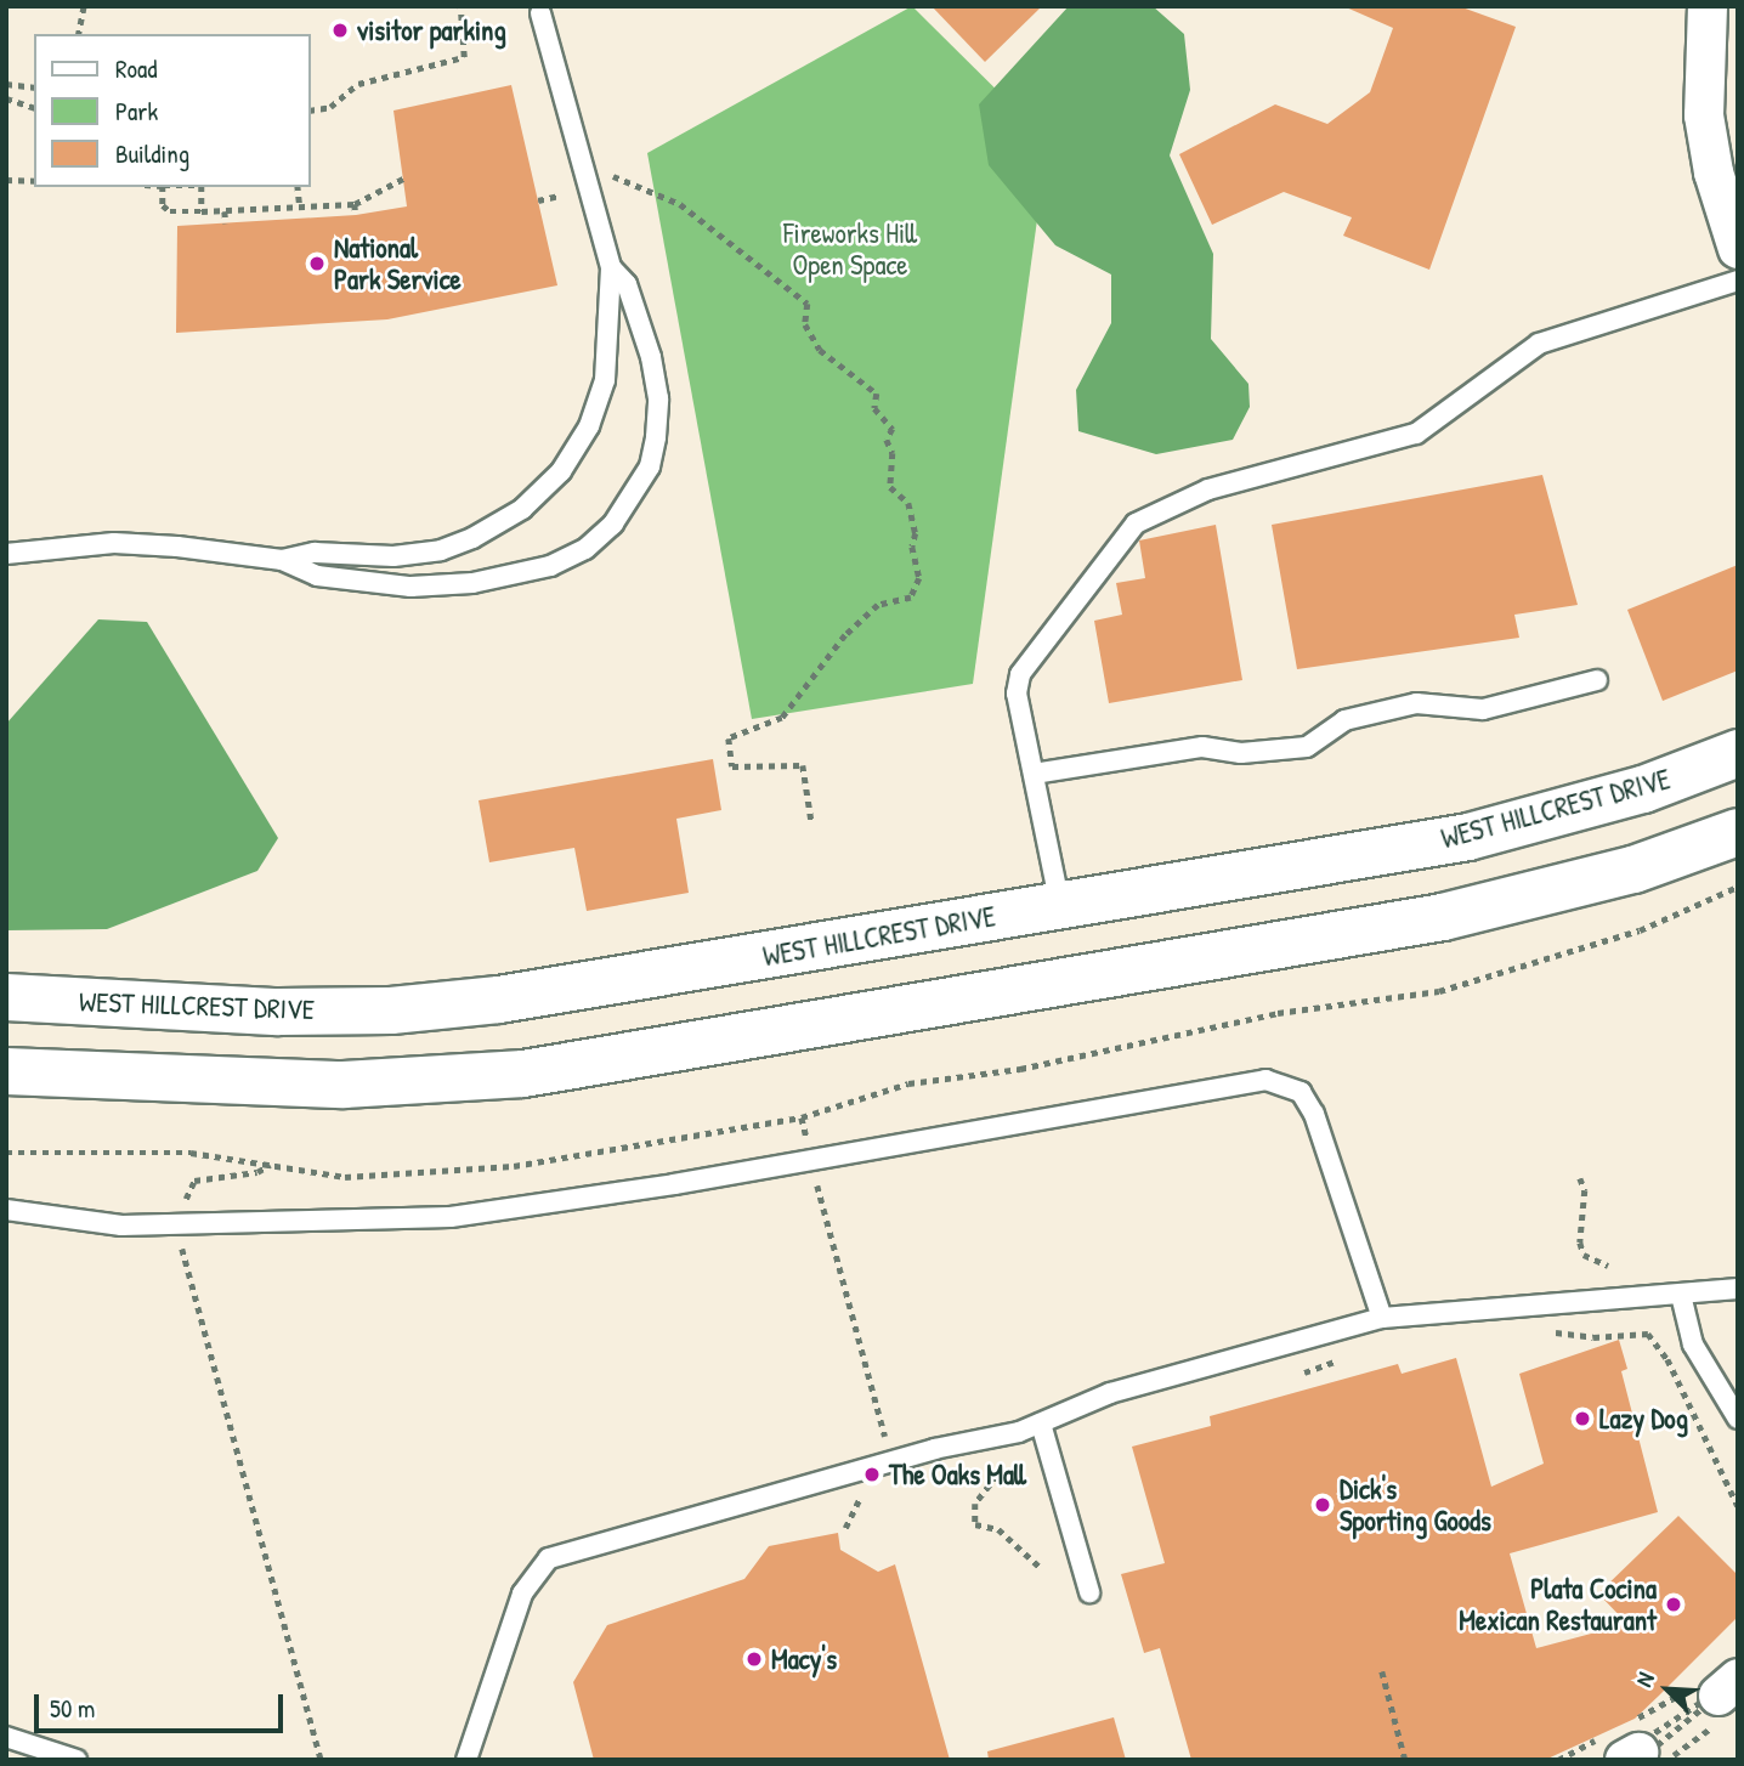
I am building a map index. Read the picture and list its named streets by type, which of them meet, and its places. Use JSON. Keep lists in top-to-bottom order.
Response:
{
  "streets": {
    "main road": ["WEST HILLCREST DRIVE"]
  },
  "parks": ["Fireworks Hill Open Space"],
  "places": [
    "visitor parking",
    "National Park Service",
    "Lazy Dog",
    "The Oaks Mall",
    "Dick's Sporting Goods",
    "Plata Cocina Mexican Restaurant",
    "Macy's"
  ],
  "legend": ["Road", "Park", "Building"],
  "scale_bar": "50 m",
  "north": "top left"
}
